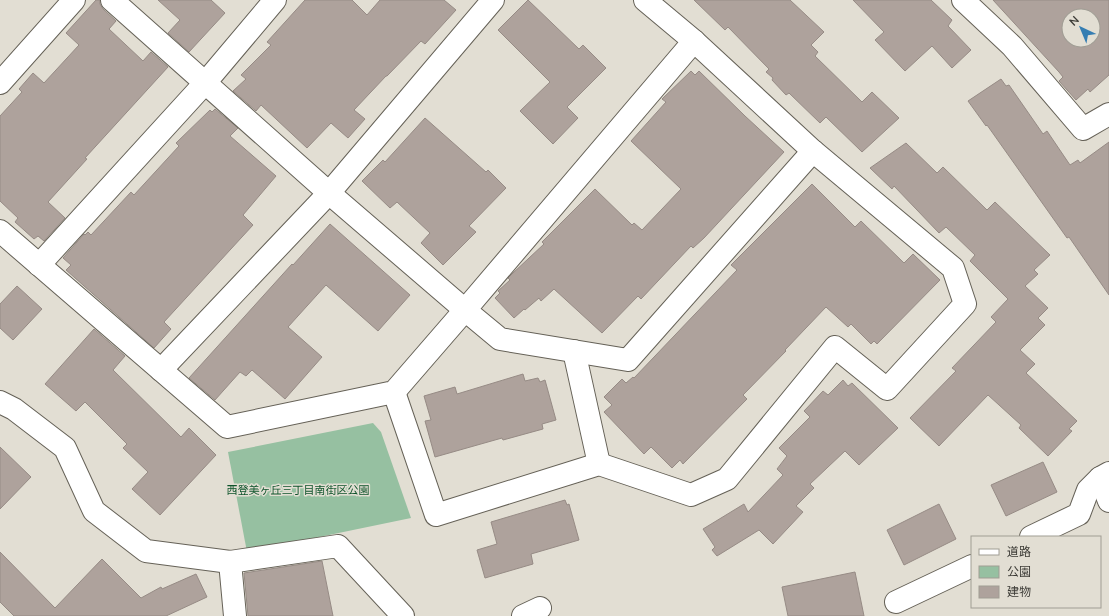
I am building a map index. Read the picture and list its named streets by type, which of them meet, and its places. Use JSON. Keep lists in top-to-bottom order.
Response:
{
  "parks": ["西登美ヶ丘三丁目南街区公園"],
  "legend": ["道路", "公園", "建物"],
  "north": "top left"
}
